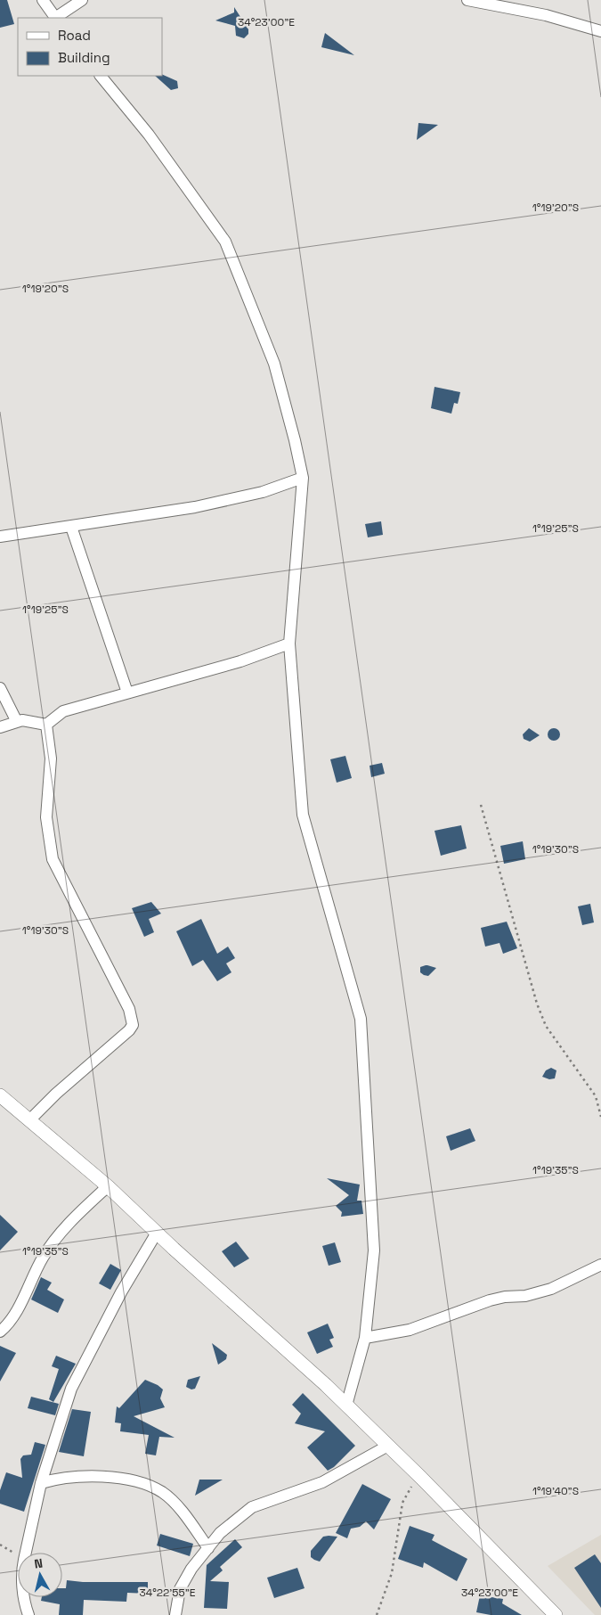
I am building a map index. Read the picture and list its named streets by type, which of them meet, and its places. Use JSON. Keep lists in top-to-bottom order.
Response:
{
  "legend": ["Road", "Building"],
  "north": "top",
  "coordinates": [
    "34°23'00\"E",
    "1°19'20\"S",
    "1°19'25\"S",
    "1°19'30\"S",
    "1°19'35\"S",
    "1°19'40\"S",
    "34°22'55\"E"
  ]
}
